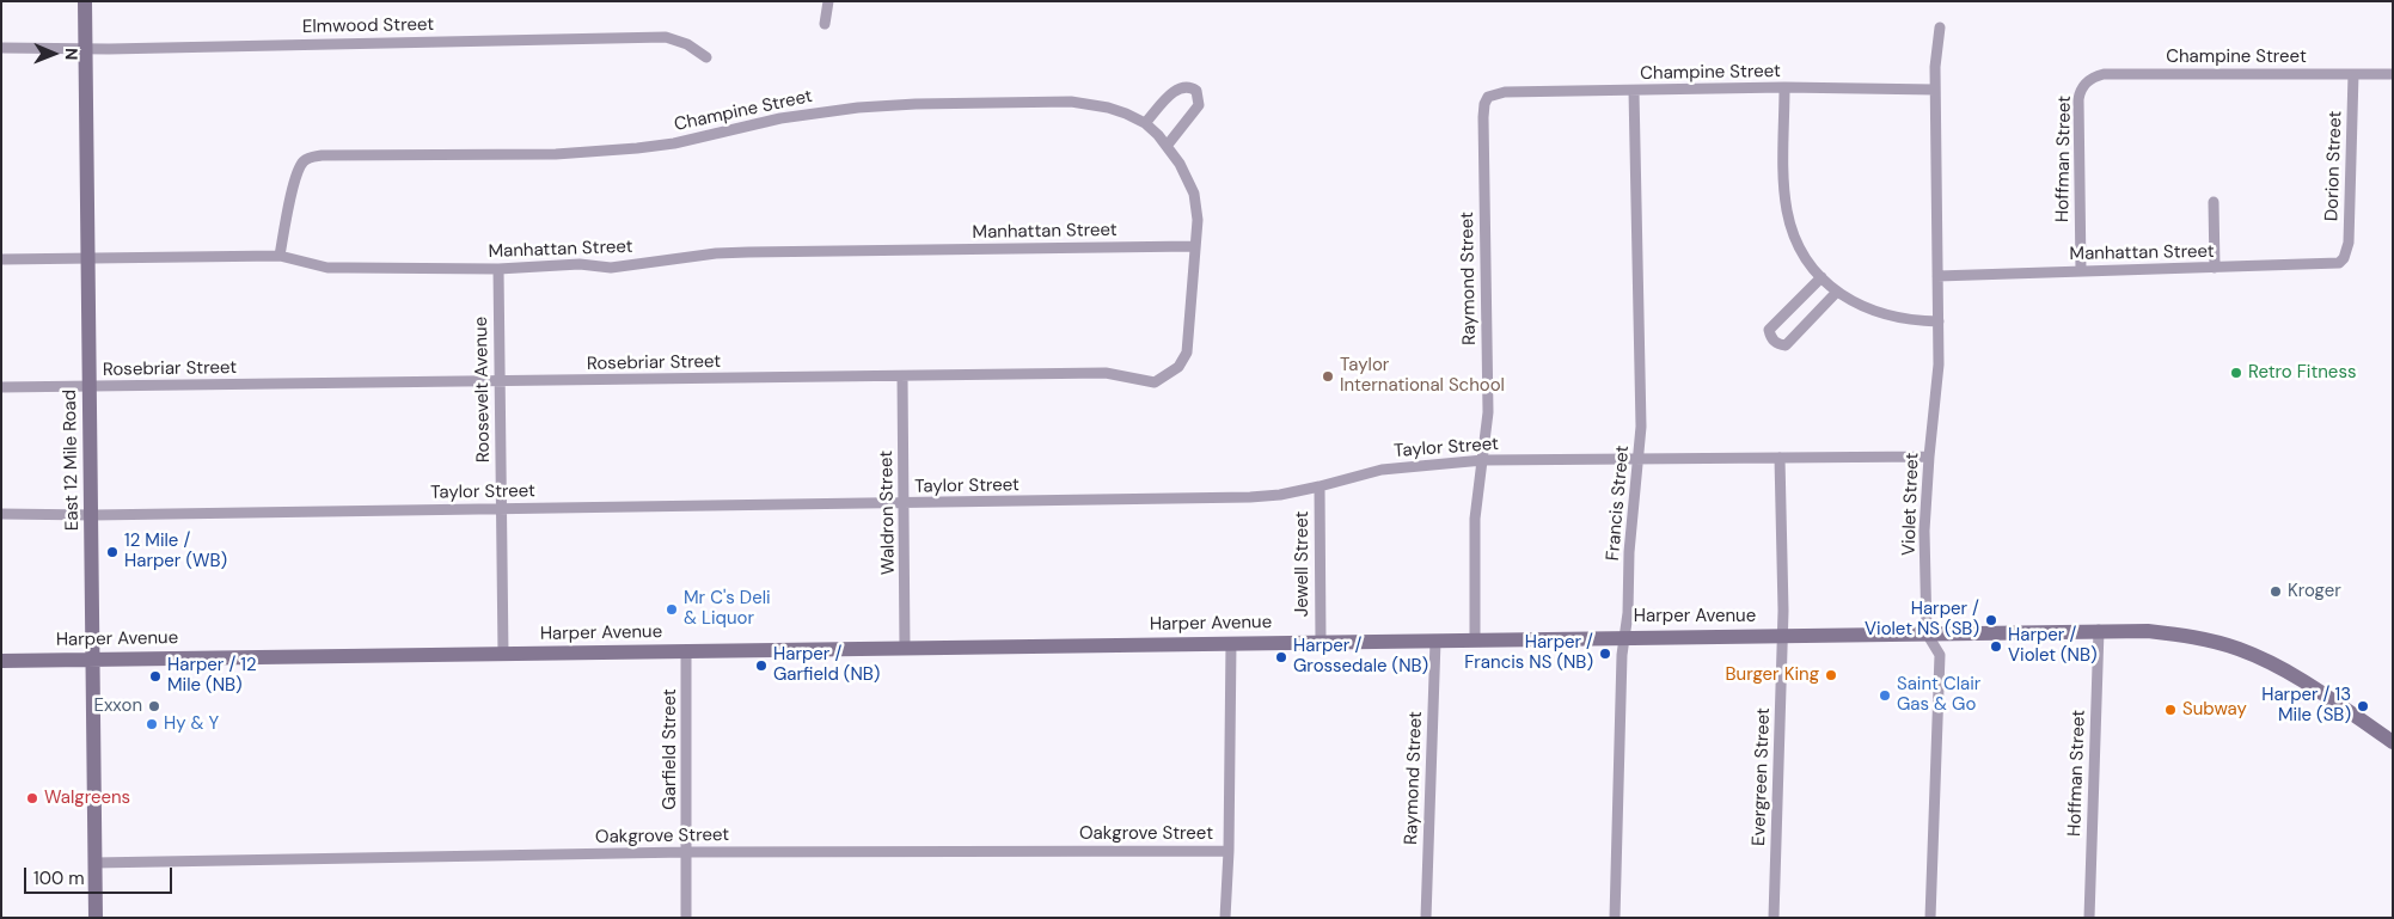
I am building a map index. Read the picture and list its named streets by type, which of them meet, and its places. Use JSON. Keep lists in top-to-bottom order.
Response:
{
  "streets": {
    "main road": ["East 12 Mile Road", "Harper Avenue"],
    "street": [
      "Elmwood Street",
      "Champine Street",
      "Hoffman Street",
      "Dorion Street",
      "Manhattan Street",
      "Raymond Street",
      "Rosebriar Street",
      "Roosevelt Avenue",
      "Taylor Street",
      "Francis Street",
      "Violet Street",
      "Waldron Street",
      "Jewell Street",
      "Garfield Street",
      "Evergreen Street",
      "Oakgrove Street"
    ]
  },
  "crossings": [
    ["Elmwood Street", "East 12 Mile Road"],
    ["Champine Street", "Hoffman Street"],
    ["Champine Street", "Dorion Street"],
    ["Champine Street", "Manhattan Street"],
    ["Champine Street", "Raymond Street"],
    ["Champine Street", "Rosebriar Street"],
    ["Champine Street", "Francis Street"],
    ["Champine Street", "Violet Street"],
    ["Hoffman Street", "Manhattan Street"],
    ["Hoffman Street", "Harper Avenue"],
    ["Dorion Street", "Manhattan Street"],
    ["Manhattan Street", "Rosebriar Street"],
    ["Manhattan Street", "Roosevelt Avenue"],
    ["Manhattan Street", "East 12 Mile Road"],
    ["Manhattan Street", "Violet Street"],
    ["Raymond Street", "Taylor Street"],
    ["Raymond Street", "Harper Avenue"],
    ["Rosebriar Street", "Roosevelt Avenue"],
    ["Rosebriar Street", "East 12 Mile Road"],
    ["Rosebriar Street", "Waldron Street"],
    ["Roosevelt Avenue", "Taylor Street"],
    ["Roosevelt Avenue", "Harper Avenue"],
    ["Taylor Street", "East 12 Mile Road"],
    ["Taylor Street", "Francis Street"],
    ["Taylor Street", "Violet Street"],
    ["Taylor Street", "Waldron Street"],
    ["Taylor Street", "Jewell Street"],
    ["Taylor Street", "Evergreen Street"],
    ["East 12 Mile Road", "Harper Avenue"],
    ["East 12 Mile Road", "Oakgrove Street"],
    ["Francis Street", "Harper Avenue"],
    ["Violet Street", "Harper Avenue"],
    ["Waldron Street", "Harper Avenue"],
    ["Jewell Street", "Harper Avenue"],
    ["Harper Avenue", "Garfield Street"],
    ["Harper Avenue", "Evergreen Street"],
    ["Garfield Street", "Oakgrove Street"]
  ],
  "places": [
    "Retro Fitness",
    "Taylor International School",
    "12 Mile / Harper (WB)",
    "Kroger",
    "Mr C's Deli & Liquor",
    "Harper / Violet NS (SB)",
    "Harper / Violet (NB)",
    "Harper / Francis NS (NB)",
    "Harper / Grossedale (NB)",
    "Harper / Garfield (NB)",
    "Burger King",
    "Harper / 12 Mile (NB)",
    "Saint Clair Gas & Go",
    "Exxon",
    "Harper / 13 Mile (SB)",
    "Subway",
    "Hy & Y",
    "Walgreens"
  ],
  "scale_bar": "100 m",
  "north": "right"
}
